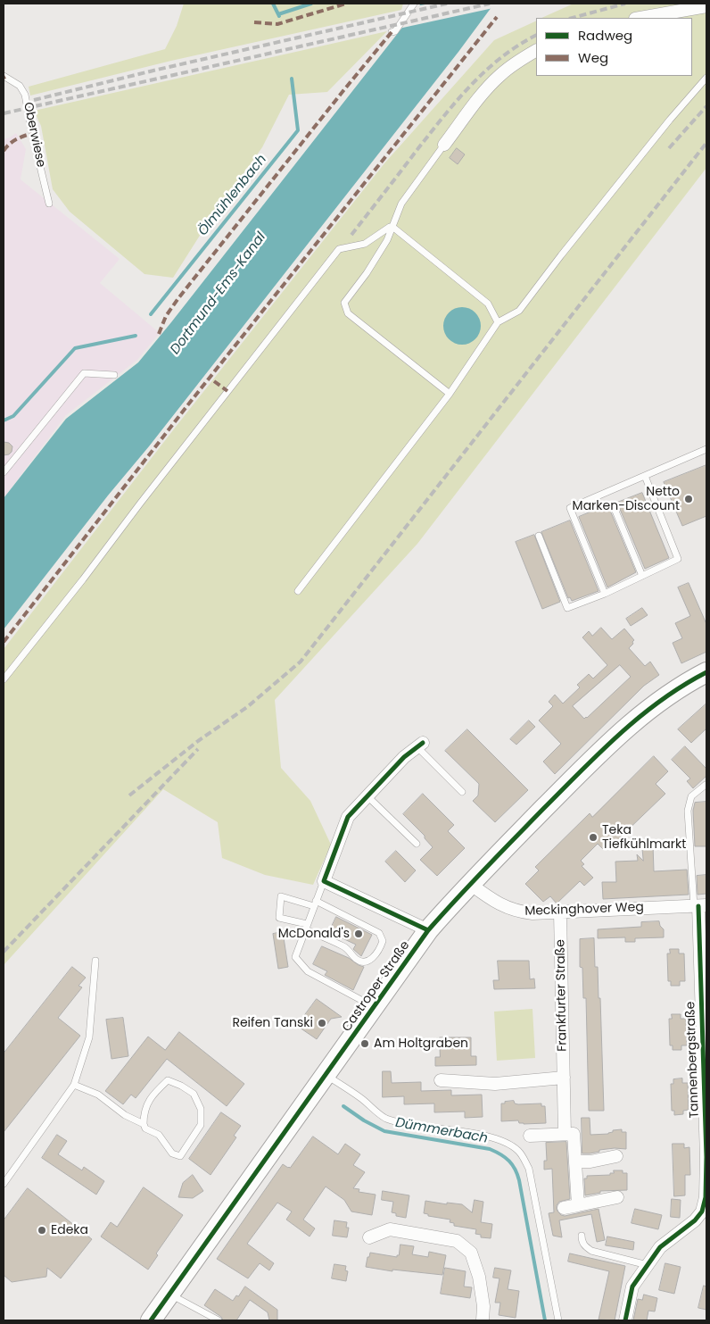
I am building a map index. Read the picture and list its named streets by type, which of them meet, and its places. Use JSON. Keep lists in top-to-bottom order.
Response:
{
  "streets": {
    "main road": ["Castroper Straße"],
    "street": ["Meckinghover Weg", "Frankfurter Straße", "Tannenbergstraße"],
    "lane": ["Oberwiese"]
  },
  "crossings": [
    ["Meckinghover Weg", "Castroper Straße"],
    ["Meckinghover Weg", "Frankfurter Straße"],
    ["Meckinghover Weg", "Tannenbergstraße"]
  ],
  "water": ["Ölmühlenbach", "Dortmund-Ems-Kanal", "Dümmerbach"],
  "places": [
    "Netto Marken-Discount",
    "Teka Tiefkühlmarkt",
    "McDonald's",
    "Reifen Tanski",
    "Am Holtgraben",
    "Edeka"
  ],
  "legend": ["Radweg", "Weg"]
}
